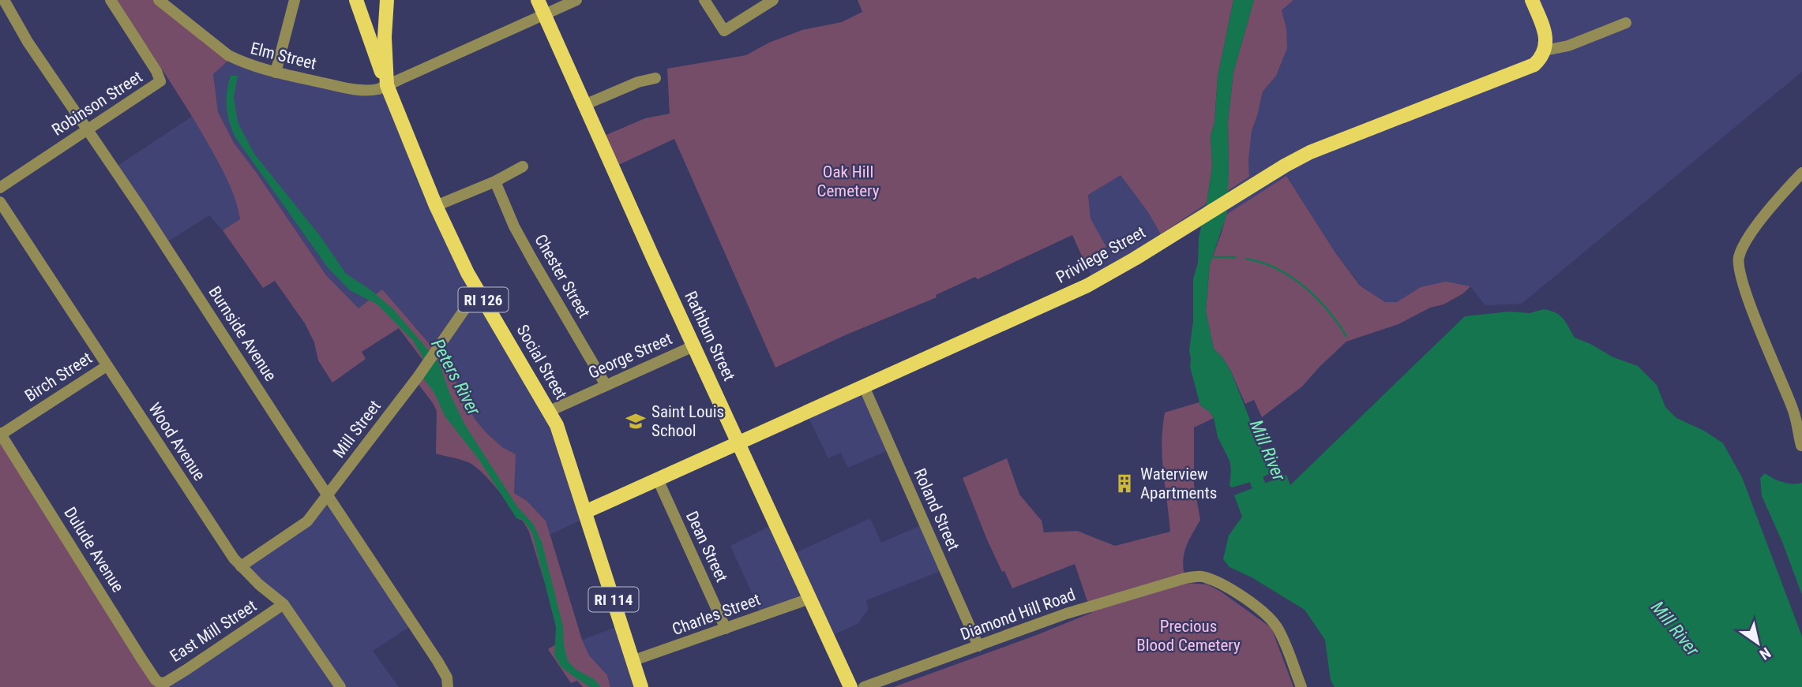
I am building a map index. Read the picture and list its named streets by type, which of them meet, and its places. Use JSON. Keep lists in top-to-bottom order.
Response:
{
  "streets": {
    "main road": [
      "Privilege Street",
      "RI 126",
      "Rathbun Street",
      "Social Street",
      "RI 114"
    ],
    "street": [
      "Elm Street",
      "Robinson Street",
      "Chester Street",
      "Burnside Avenue",
      "George Street",
      "Birch Street",
      "Mill Street",
      "Wood Avenue",
      "Roland Street",
      "Dean Street",
      "Dulude Avenue",
      "Charles Street",
      "Diamond Hill Road",
      "East Mill Street"
    ]
  },
  "crossings": [
    ["Elm Street", "RI 126"],
    ["Elm Street", "Rathbun Street"],
    ["Elm Street", "Social Street"],
    ["Robinson Street", "Burnside Avenue"],
    ["Privilege Street", "Rathbun Street"],
    ["Privilege Street", "Social Street"],
    ["Privilege Street", "Roland Street"],
    ["Privilege Street", "Dean Street"],
    ["Chester Street", "George Street"],
    ["RI 126", "Social Street"],
    ["Burnside Avenue", "Mill Street"],
    ["Rathbun Street", "George Street"],
    ["Rathbun Street", "Charles Street"],
    ["George Street", "Social Street"],
    ["Social Street", "Mill Street"],
    ["Social Street", "Charles Street"],
    ["Birch Street", "Wood Avenue"],
    ["Birch Street", "Dulude Avenue"],
    ["Mill Street", "Wood Avenue"],
    ["Wood Avenue", "East Mill Street"],
    ["Roland Street", "Diamond Hill Road"],
    ["Dean Street", "Charles Street"],
    ["Dulude Avenue", "East Mill Street"]
  ],
  "water": ["Peters River", "Mill River"],
  "parks": ["Oak Hill Cemetery", "Precious Blood Cemetery"],
  "places": {
    "school or university": ["Saint Louis School"],
    "building": ["Waterview Apartments"]
  },
  "north": "bottom right"
}
